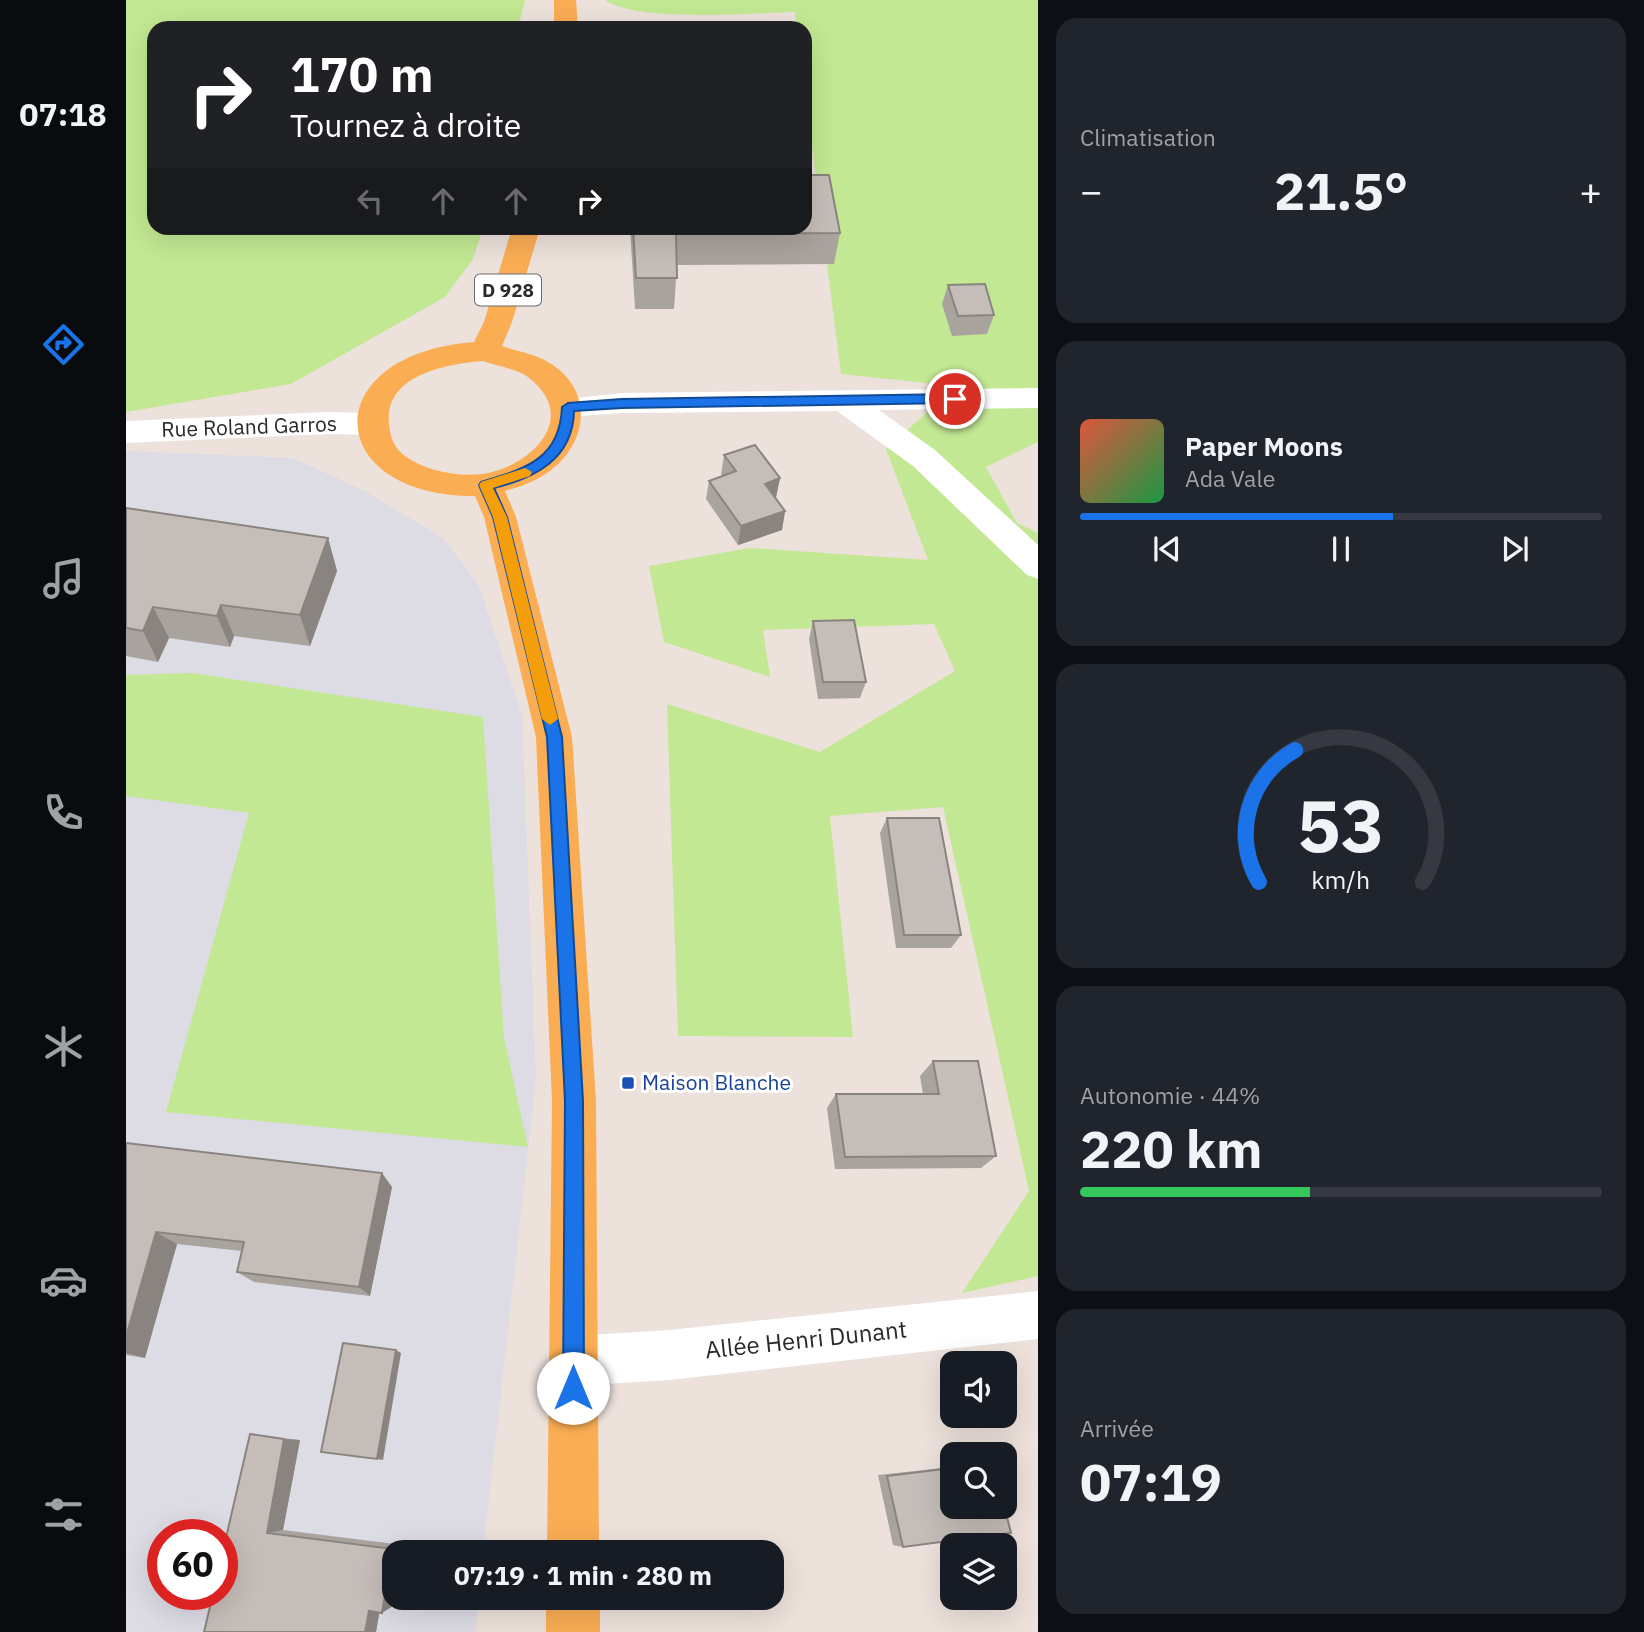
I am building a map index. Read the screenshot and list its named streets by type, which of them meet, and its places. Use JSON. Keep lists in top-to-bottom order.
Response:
{
  "streets": {
    "main road": ["D 928"],
    "street": ["Rue Roland Garros", "Allée Henri Dunant"]
  },
  "crossings": [
    ["D 928", "Rue Roland Garros"]
  ],
  "places": {
    "transit": ["Maison Blanche"]
  },
  "page": {
    "tabs": "07:18",
    "tile": [
      "Climatisation",
      ["Autonomie · 44%", "220 km"],
      ["Arrivée", "07:19"]
    ],
    "turn": ["170 m", "Tournez à droite"],
    "heat": ["−", "21.5°", "+"],
    "song": ["Paper Moons", "Ada Vale"],
    "limit": "60",
    "trip": "07:19 · 1 min · 280 m",
    "gauge": ["53", "km/h"]
  }
}
